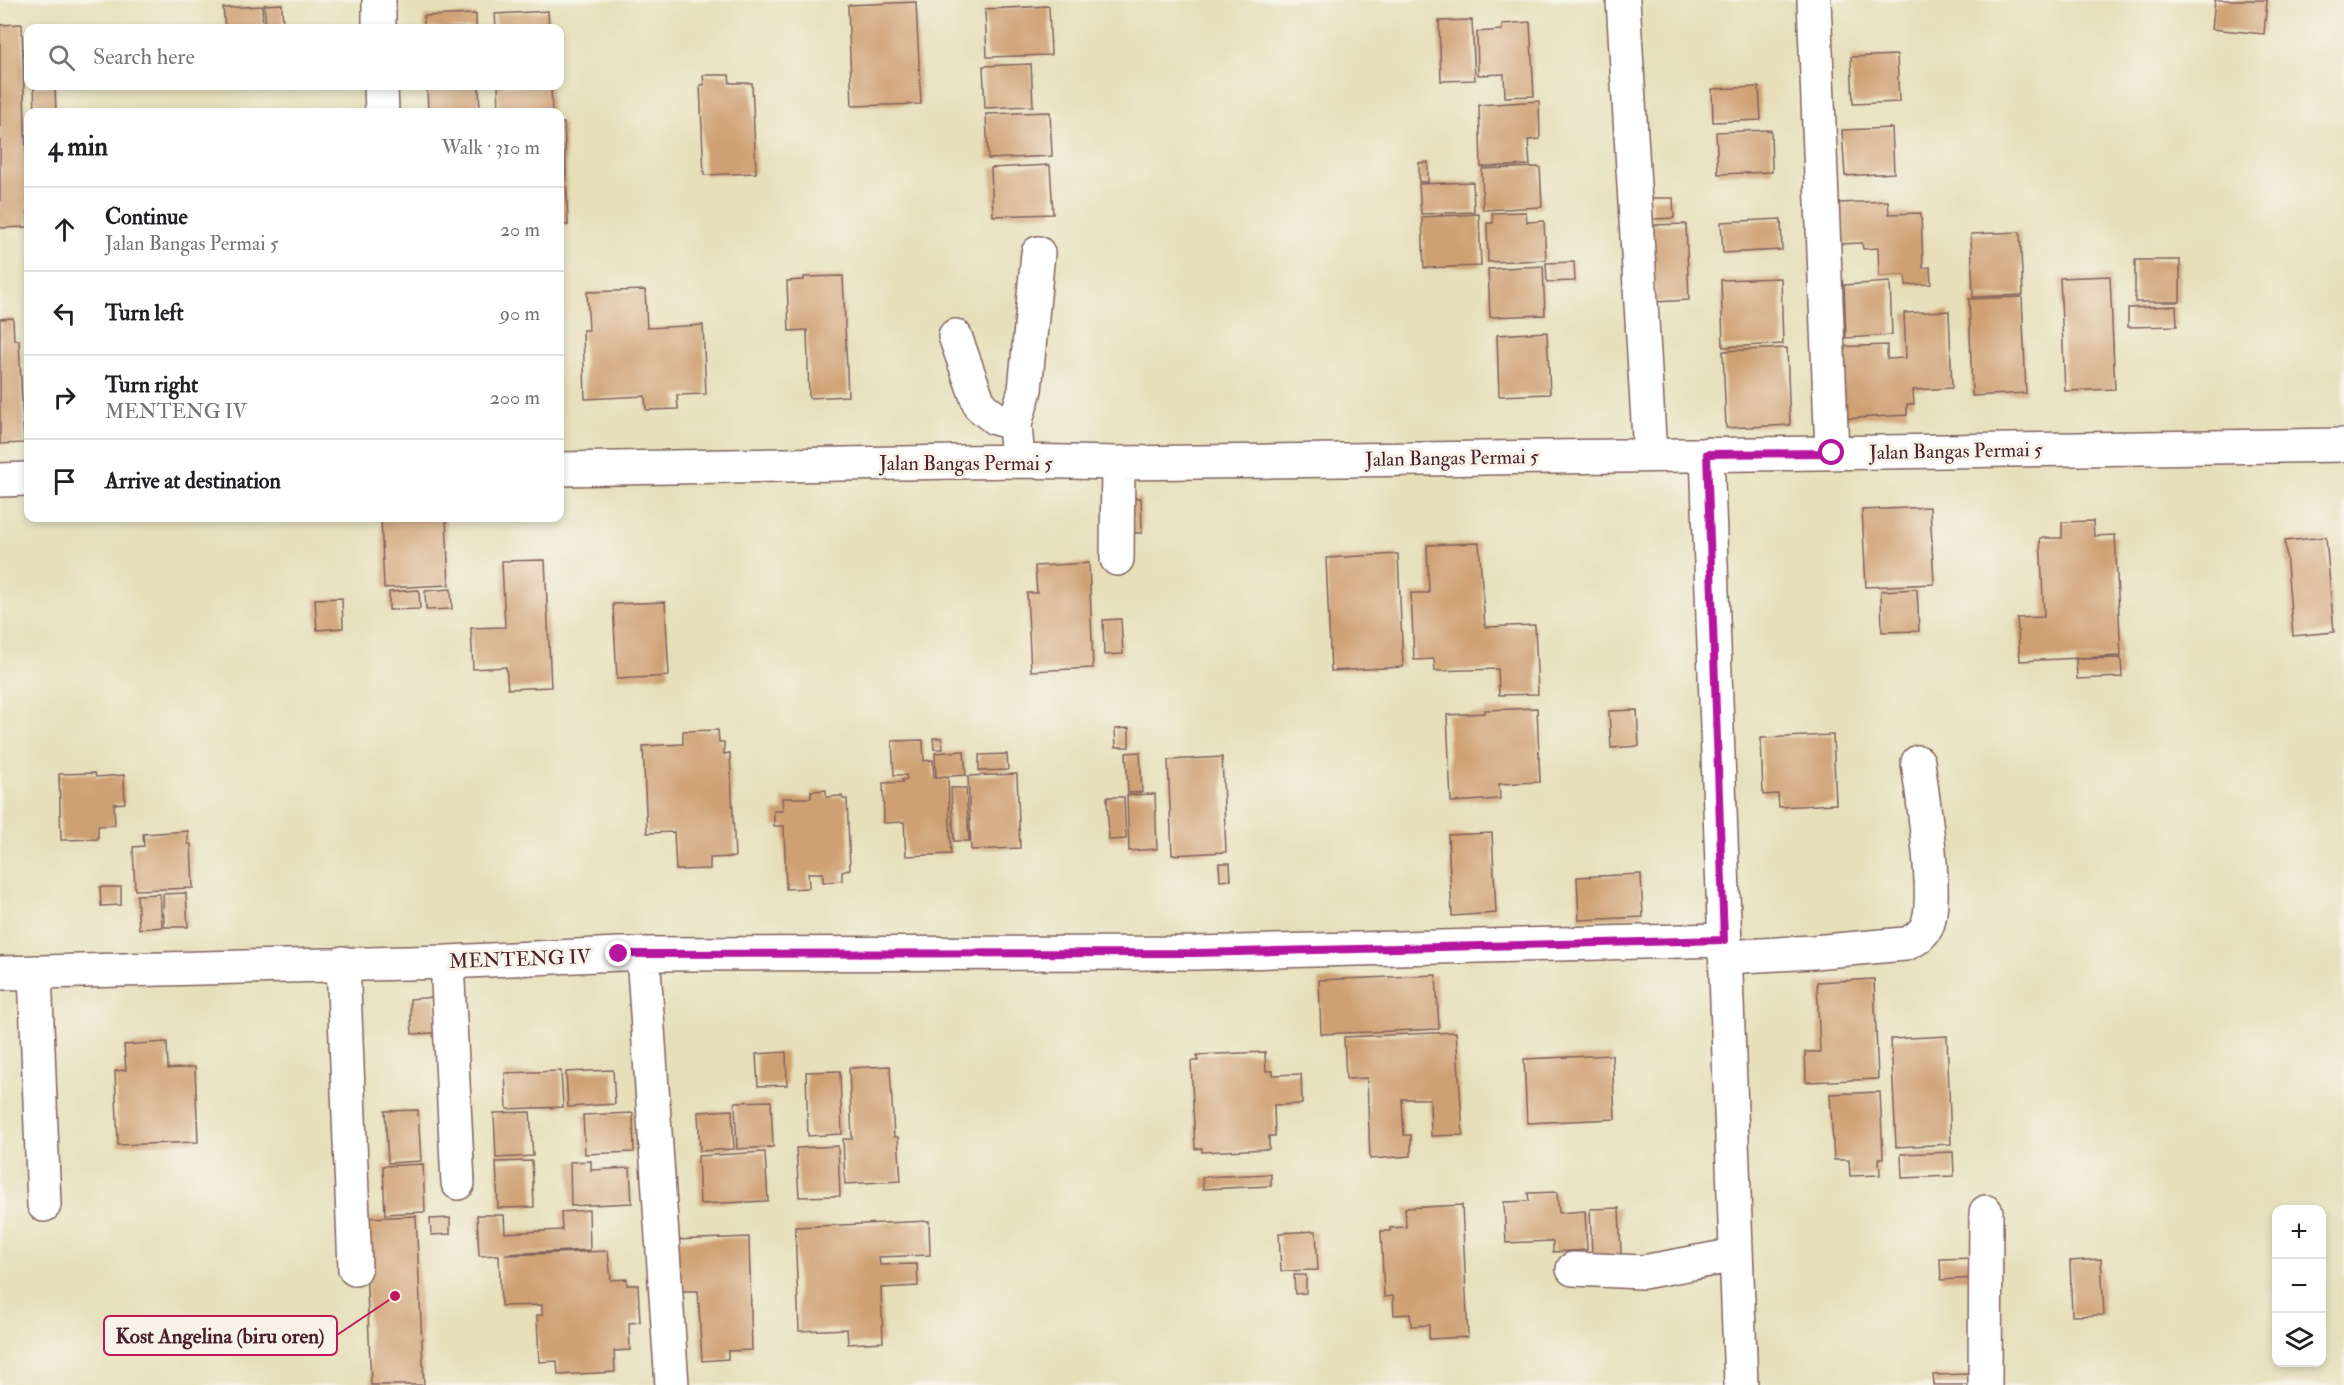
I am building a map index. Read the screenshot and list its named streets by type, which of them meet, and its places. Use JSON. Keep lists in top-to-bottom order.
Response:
{
  "streets": {
    "street": ["Jalan Bangas Permai 5", "MENTENG IV"]
  },
  "places": ["Kost Angelina (biru oren)"],
  "page": {
    "search": "Search here",
    "heading": ["4 min", "Walk · 310 m"],
    "list": [
      ["Continue", "Jalan Bangas Permai 5", "20 m"],
      ["Turn left", "90 m"],
      ["Turn right", "MENTENG IV", "200 m"],
      "Arrive at destination"
    ],
    "map_buttons": ["+", "−"]
  }
}
